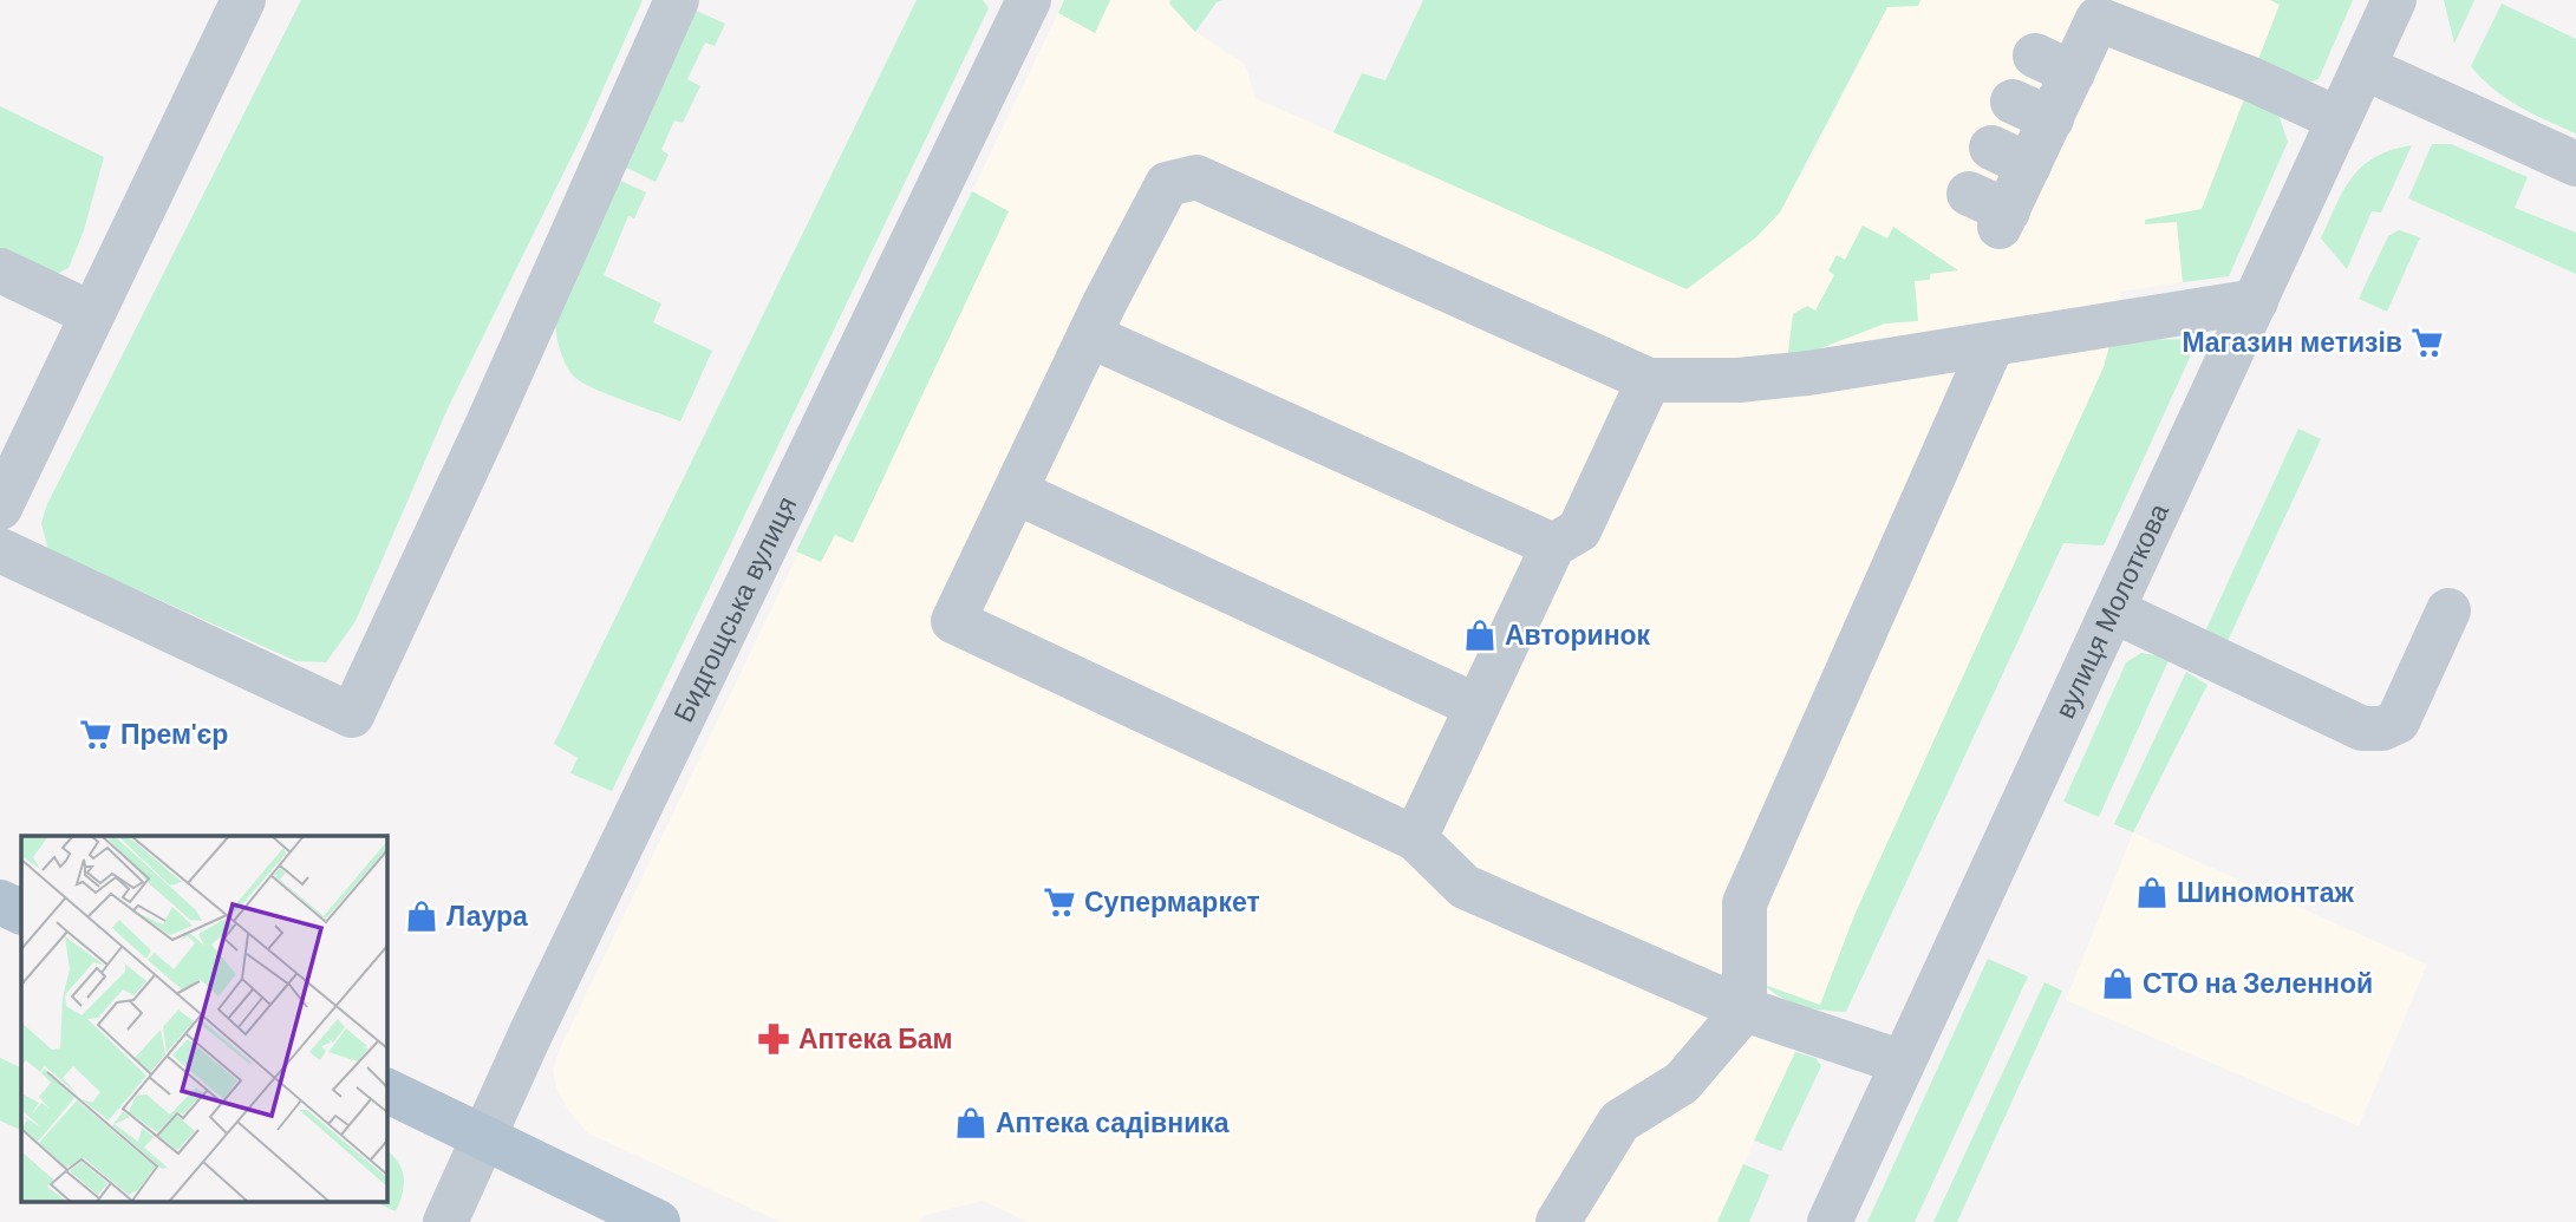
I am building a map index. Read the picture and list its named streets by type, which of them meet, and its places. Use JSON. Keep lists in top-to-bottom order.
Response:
{
  "streets": {
    "street": ["Бидгощська вулиця", "вулиця Молоткова"]
  },
  "places": {
    "supermarket": ["Магазин метизів", "Прем'єр", "Супермаркет"],
    "shop": [
      "Авторинок",
      "Шиномонтаж",
      "Лаура",
      "СТО на Зеленной",
      "Аптека садівника"
    ],
    "pharmacy": ["Аптека Бам"]
  }
}
